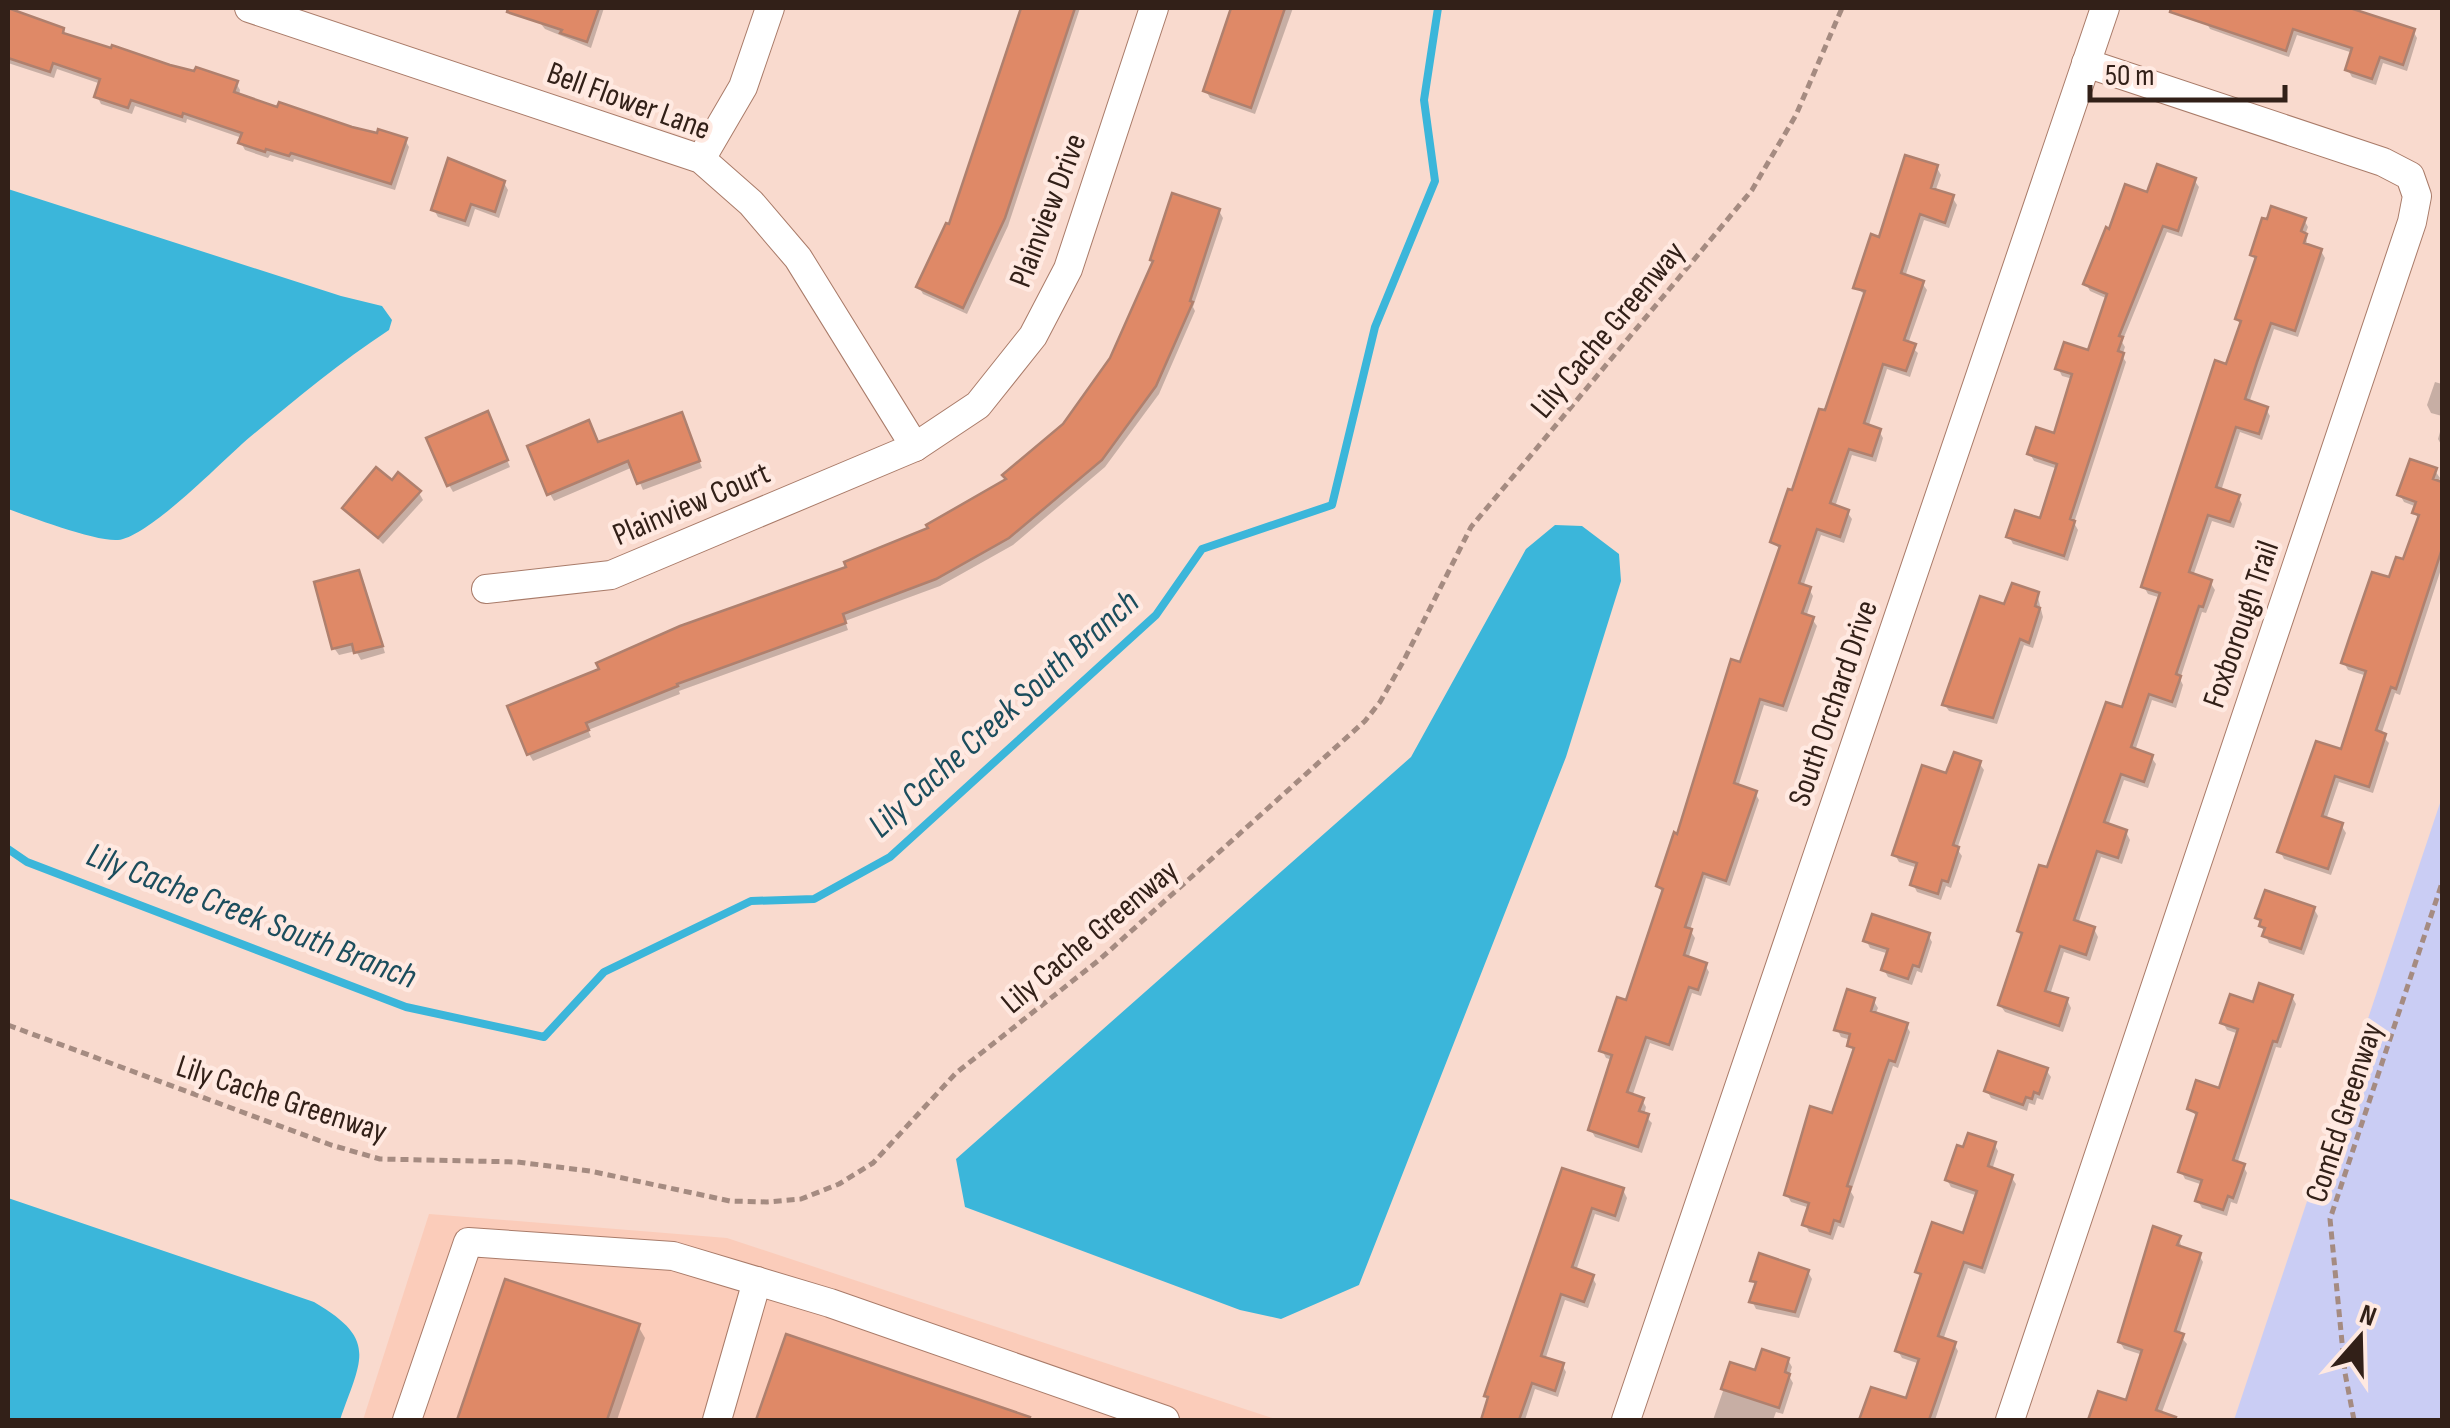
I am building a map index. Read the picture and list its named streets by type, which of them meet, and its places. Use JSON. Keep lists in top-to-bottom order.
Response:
{
  "streets": {
    "street": [
      "Bell Flower Lane",
      "Plainview Drive",
      "Plainview Court",
      "Foxborough Trail",
      "South Orchard Drive"
    ],
    "path": ["Lily Cache Greenway", "ComEd Greenway"]
  },
  "crossings": [
    ["Bell Flower Lane", "Plainview Drive"],
    ["Bell Flower Lane", "Plainview Court"],
    ["Plainview Drive", "Plainview Court"],
    ["Foxborough Trail", "South Orchard Drive"]
  ],
  "water": ["Lily Cache Creek South Branch"],
  "scale_bar": "50 m",
  "north": "top"
}
